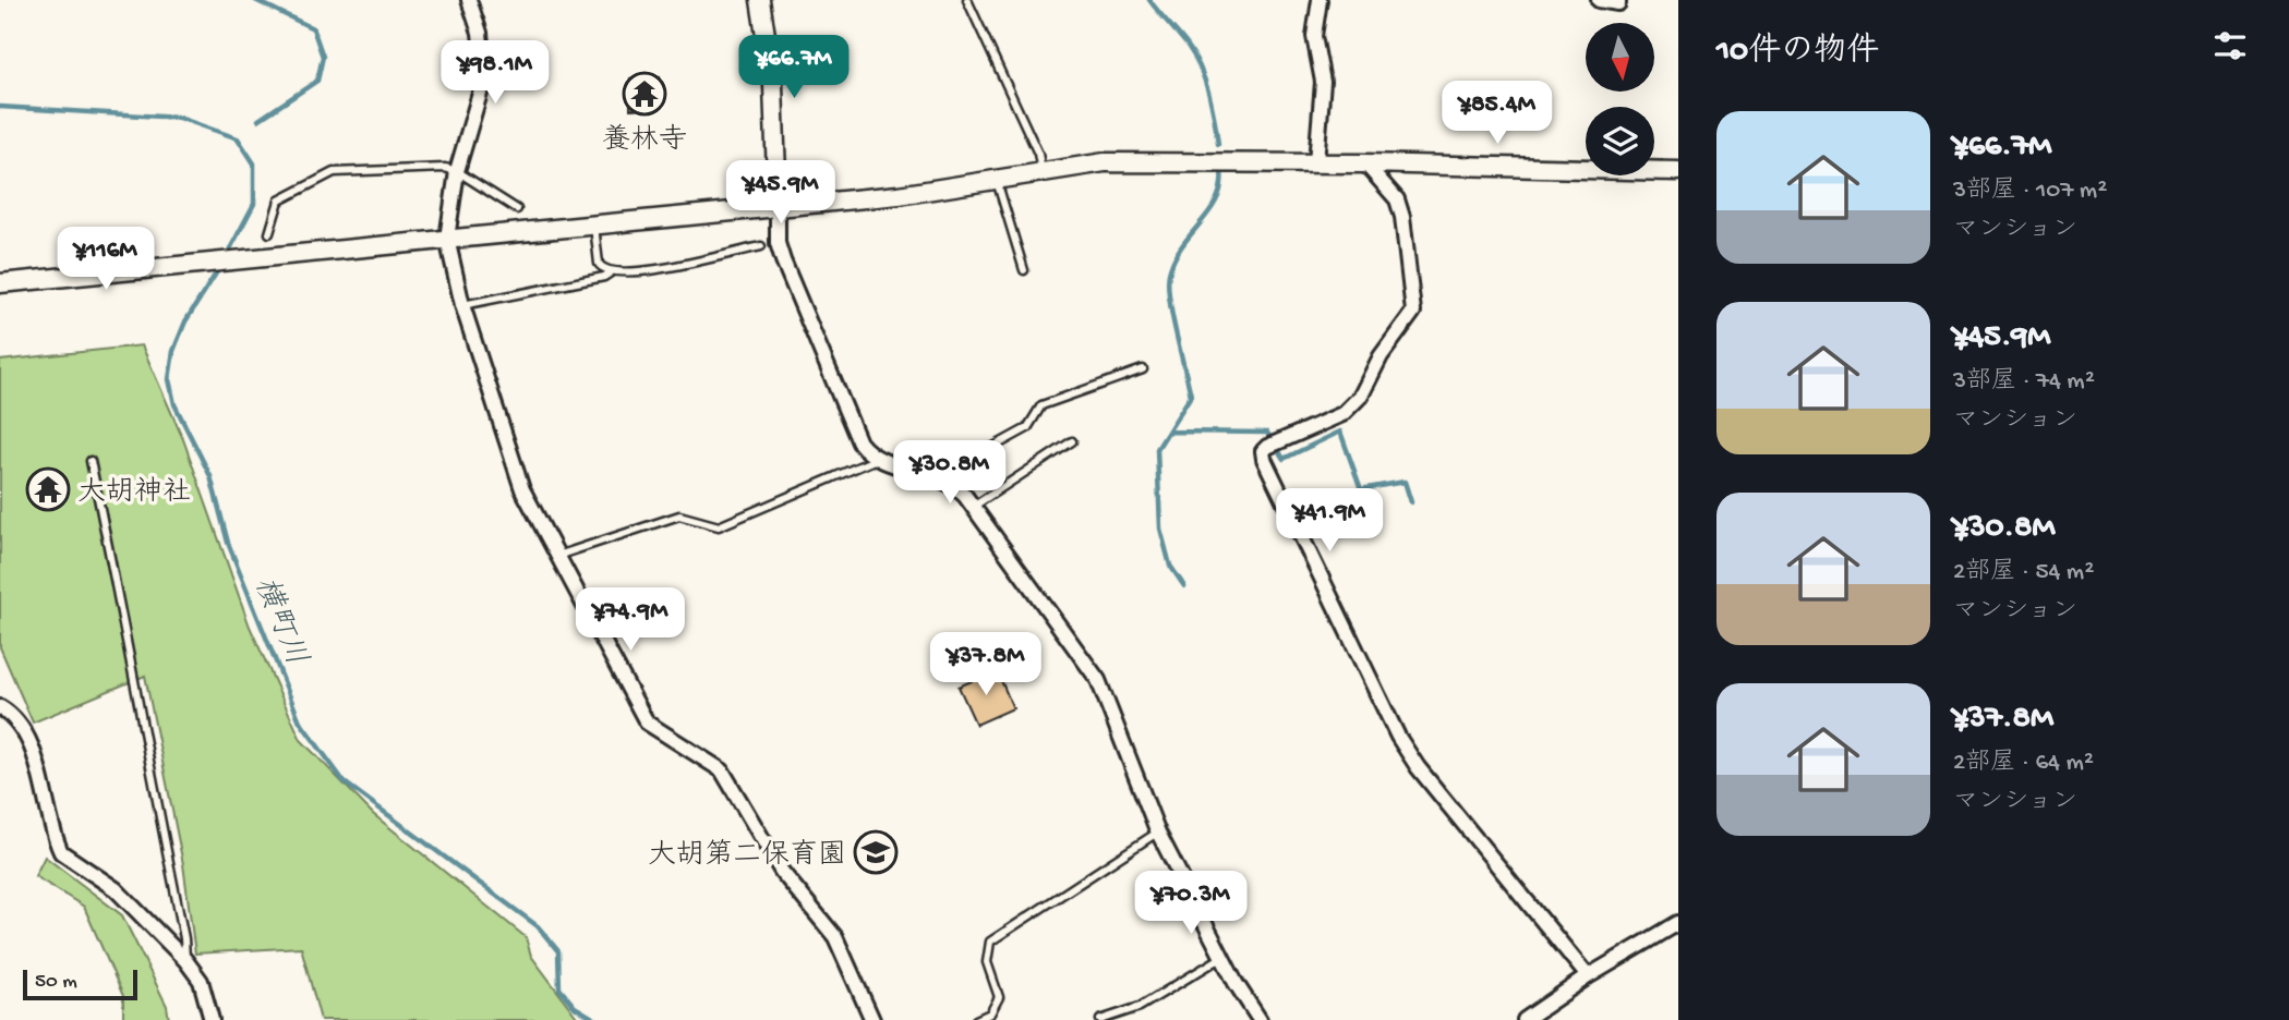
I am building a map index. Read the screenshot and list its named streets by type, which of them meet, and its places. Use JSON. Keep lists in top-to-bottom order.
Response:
{
  "water": ["横町川"],
  "places": {
    "temple": ["養林寺", "大胡神社"],
    "school or university": ["大胡第二保育園"]
  },
  "scale_bar": "50 m",
  "north": "bottom",
  "page": {
    "heading": "10件の物件",
    "price": [
      "¥66.7M",
      "¥98.1M",
      "¥85.4M",
      "¥45.9M",
      "¥116M",
      "¥30.8M",
      "¥41.9M",
      "¥74.9M",
      "¥37.8M",
      "¥70.3M"
    ],
    "list": [
      {
        "name": "¥66.7M",
        "note": "3部屋 · 107 m² · マンション"
      },
      {
        "name": "¥45.9M",
        "note": "3部屋 · 74 m² · マンション"
      },
      {
        "name": "¥30.8M",
        "note": "2部屋 · 54 m² · マンション"
      },
      {
        "name": "¥37.8M",
        "note": "2部屋 · 64 m² · マンション"
      }
    ],
    "scale": "50 m"
  }
}
